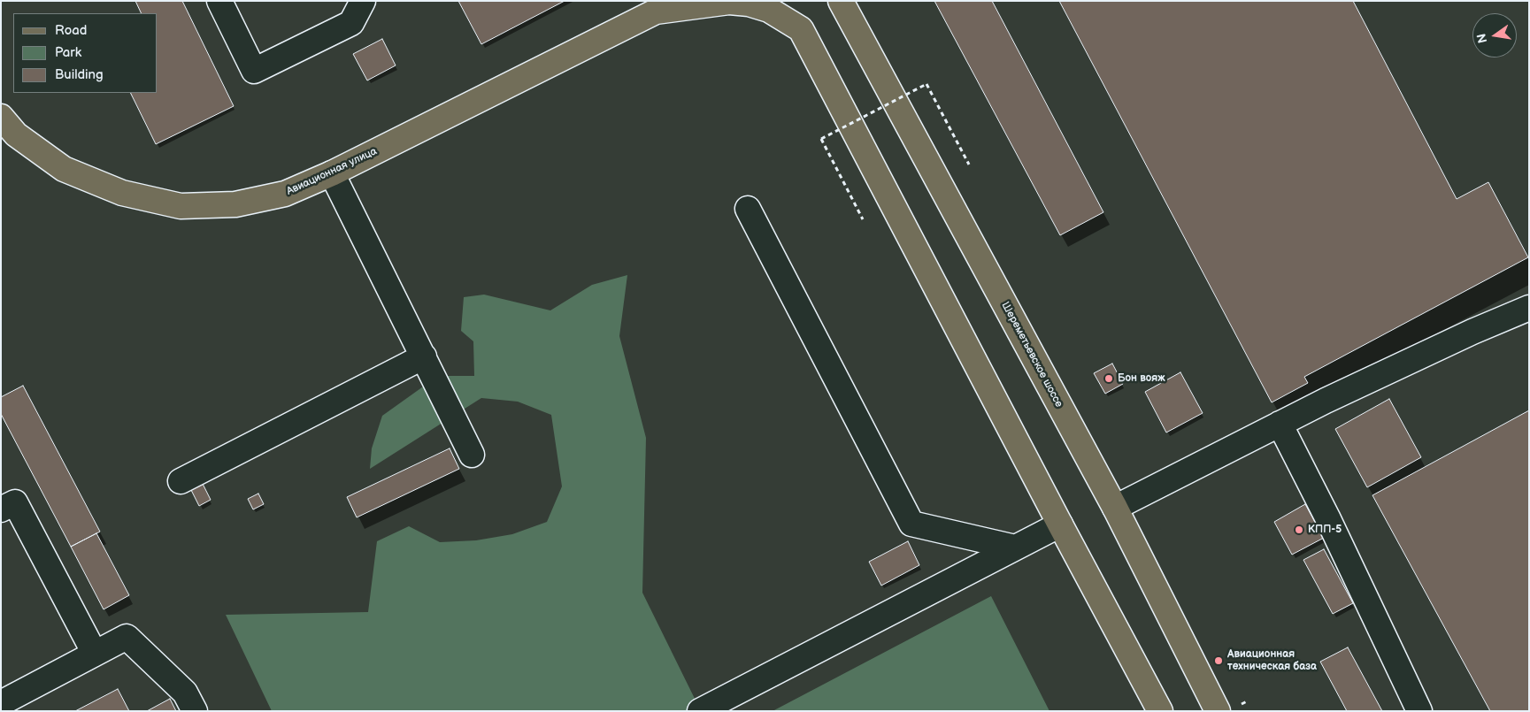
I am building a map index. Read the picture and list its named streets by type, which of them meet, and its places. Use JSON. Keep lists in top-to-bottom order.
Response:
{
  "streets": {
    "main road": ["Авиационная улица", "Шереметьевское шоссе"]
  },
  "places": ["Бон вояж", "КПП-5", "Авиационная техническая база"],
  "legend": ["Road", "Park", "Building"],
  "north": "left"
}
